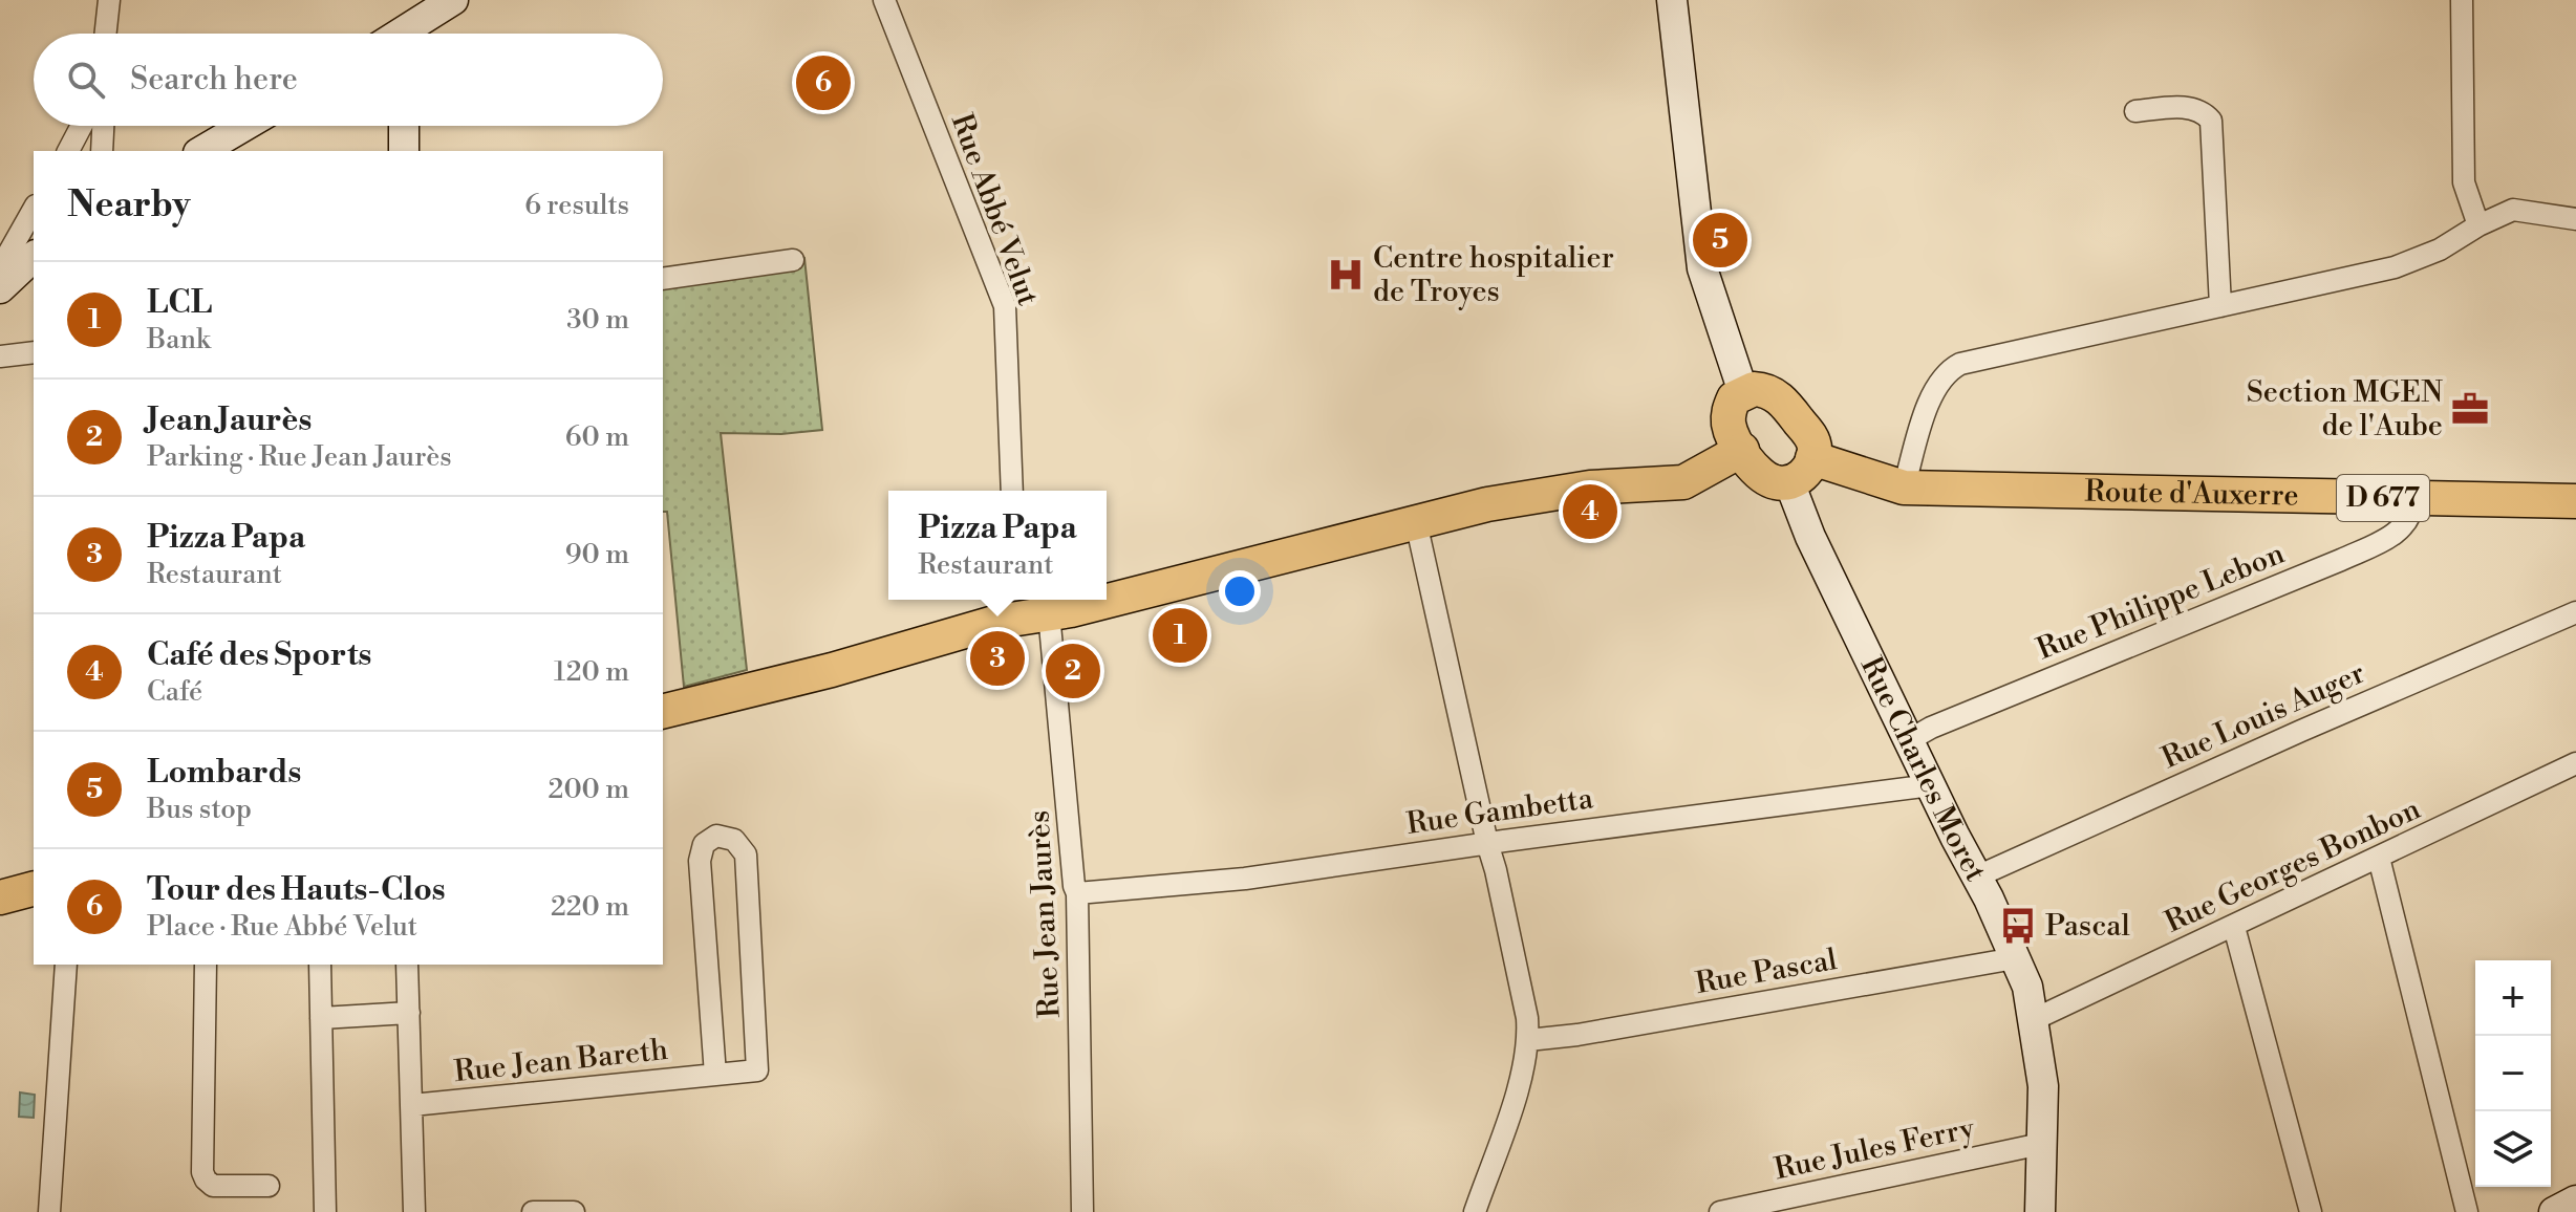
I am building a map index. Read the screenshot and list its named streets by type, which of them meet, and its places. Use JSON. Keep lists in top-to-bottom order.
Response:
{
  "streets": {
    "main road": ["Route d'Auxerre", "D 677"],
    "street": [
      "Rue Abbé Velut",
      "Rue Philippe Lebon",
      "Rue Louis Auger",
      "Rue Charles Moret",
      "Rue Gambetta",
      "Rue Georges Bonbon",
      "Rue Jean Jaurès",
      "Rue Pascal",
      "Rue Jean Bareth",
      "Rue Jules Ferry"
    ]
  },
  "crossings": [
    ["Route d'Auxerre", "Rue Philippe Lebon"],
    ["Route d'Auxerre", "Rue Charles Moret"],
    ["Rue Philippe Lebon", "Rue Charles Moret"],
    ["Rue Louis Auger", "Rue Charles Moret"],
    ["Rue Charles Moret", "Rue Gambetta"],
    ["Rue Charles Moret", "Rue Georges Bonbon"],
    ["Rue Charles Moret", "Rue Pascal"],
    ["Rue Charles Moret", "Rue Jules Ferry"],
    ["Rue Gambetta", "Rue Jean Jaurès"]
  ],
  "places": {
    "hospital": ["Centre hospitalier de Troyes"],
    "office": ["Section MGEN de l'Aube"],
    "bus stop": ["Pascal"]
  },
  "page": {
    "search": "Search here",
    "pins": [
      "6",
      "5",
      "4",
      "1",
      "3",
      "2"
    ],
    "heading": ["Nearby", "6 results"],
    "list": [
      {
        "mark": "1",
        "name": "LCL",
        "note": "Bank",
        "value": "30 m"
      },
      {
        "mark": "2",
        "name": "Jean Jaurès",
        "note": "Parking · Rue Jean Jaurès",
        "value": "60 m"
      },
      {
        "mark": "3",
        "name": "Pizza Papa",
        "note": "Restaurant",
        "value": "90 m"
      },
      {
        "mark": "4",
        "name": "Café des Sports",
        "note": "Café",
        "value": "120 m"
      },
      {
        "mark": "5",
        "name": "Lombards",
        "note": "Bus stop",
        "value": "200 m"
      },
      {
        "mark": "6",
        "name": "Tour des Hauts-Clos",
        "note": "Place · Rue Abbé Velut",
        "value": "220 m"
      }
    ],
    "popup": ["Pizza Papa", "Restaurant"],
    "map_buttons": ["+", "−"]
  }
}
